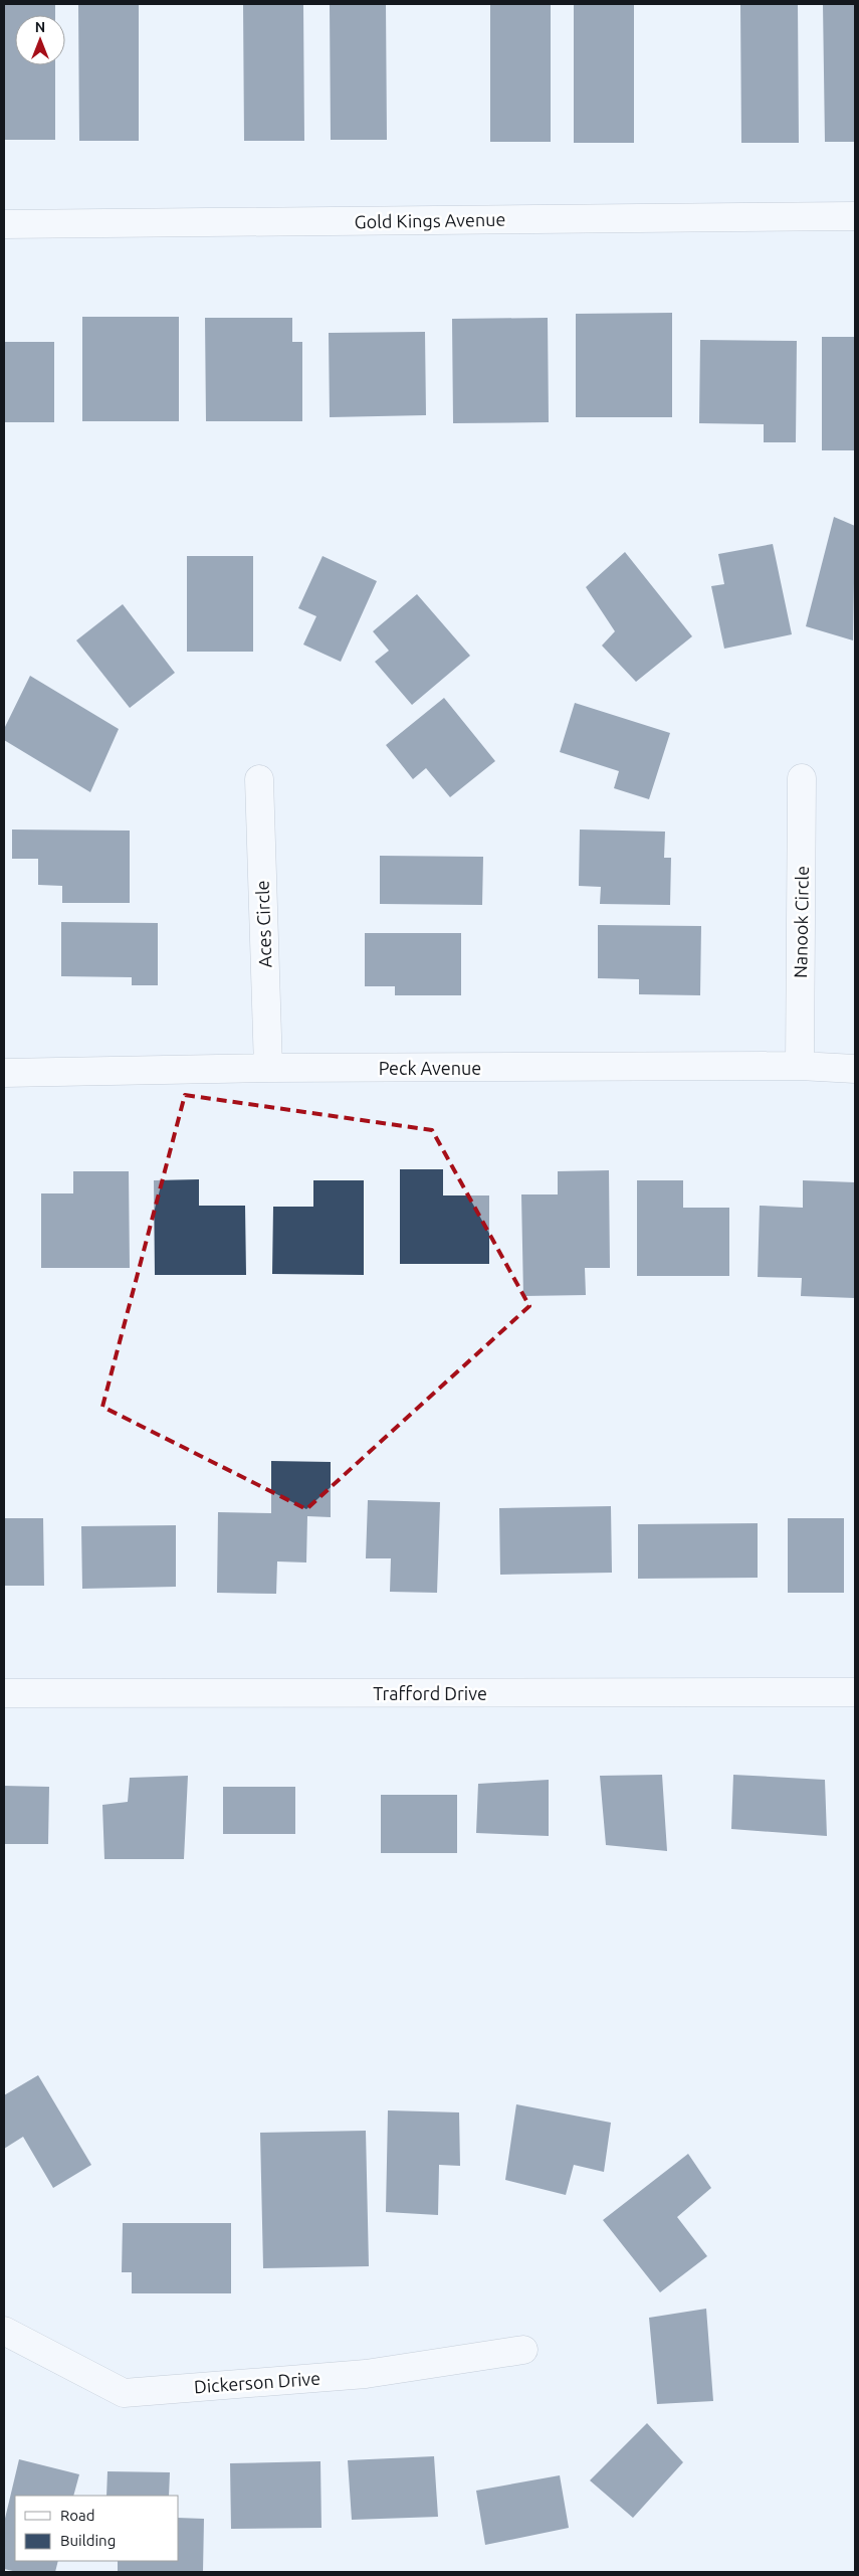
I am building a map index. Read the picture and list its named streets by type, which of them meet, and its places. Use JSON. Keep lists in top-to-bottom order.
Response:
{
  "streets": {
    "street": [
      "Gold Kings Avenue",
      "Nanook Circle",
      "Aces Circle",
      "Peck Avenue",
      "Trafford Drive",
      "Dickerson Drive"
    ]
  },
  "crossings": [
    ["Nanook Circle", "Peck Avenue"],
    ["Aces Circle", "Peck Avenue"]
  ],
  "legend": ["Road", "Building"],
  "north": "top"
}
